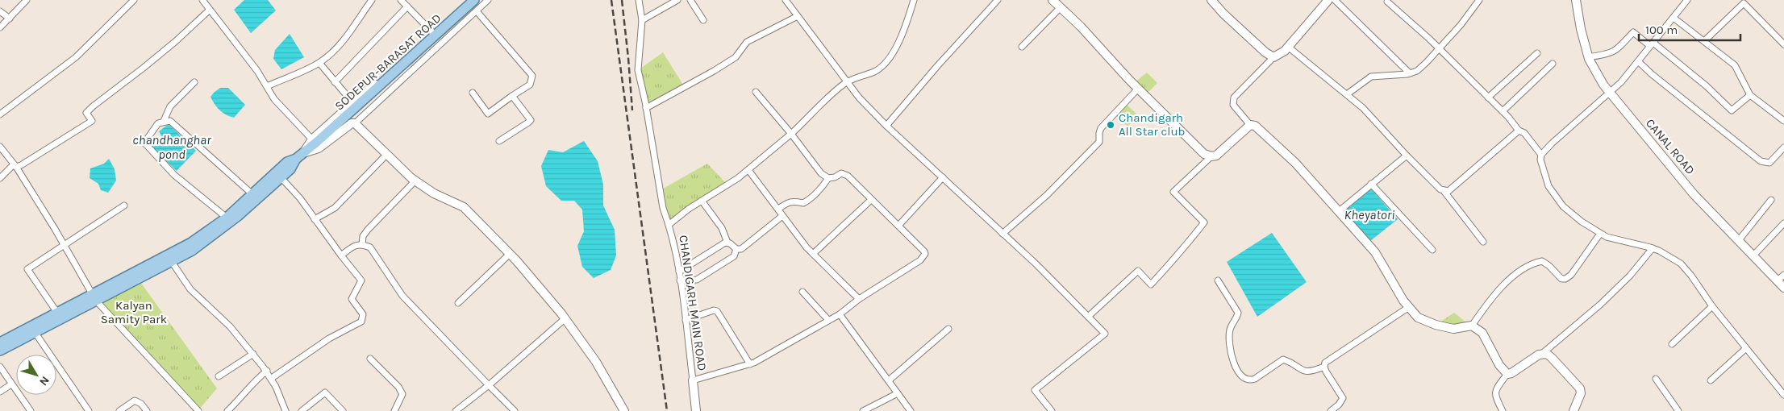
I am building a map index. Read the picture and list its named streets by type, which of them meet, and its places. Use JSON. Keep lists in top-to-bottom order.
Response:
{
  "streets": {
    "main road": ["SODEPUR-BARASAT ROAD"],
    "street": ["CANAL ROAD", "CHANDIGARH MAIN ROAD"]
  },
  "water": ["chandhanghar pond", "Kheyatori"],
  "parks": ["Kalyan Samity Park"],
  "places": ["Chandigarh All Star club"],
  "scale_bar": "100 m",
  "north": "bottom right"
}
